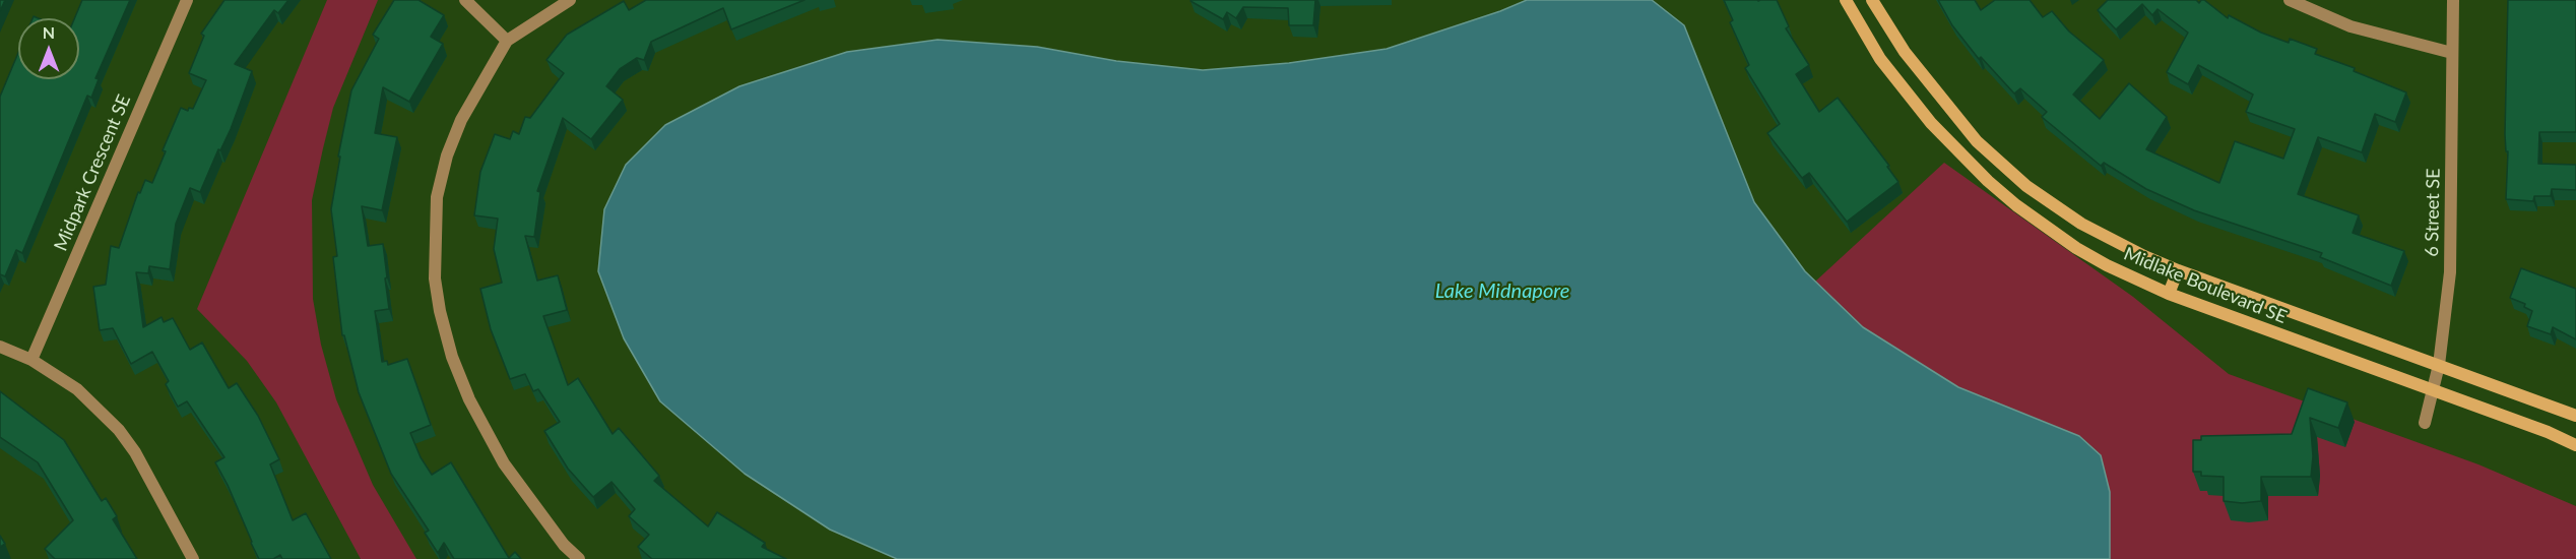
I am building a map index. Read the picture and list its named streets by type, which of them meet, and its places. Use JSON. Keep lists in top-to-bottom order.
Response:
{
  "streets": {
    "street": ["Midpark Crescent SE", "6 Street SE", "Midlake Boulevard SE"]
  },
  "crossings": [
    ["6 Street SE", "Midlake Boulevard SE"]
  ],
  "water": ["Lake Midnapore"],
  "north": "top"
}
